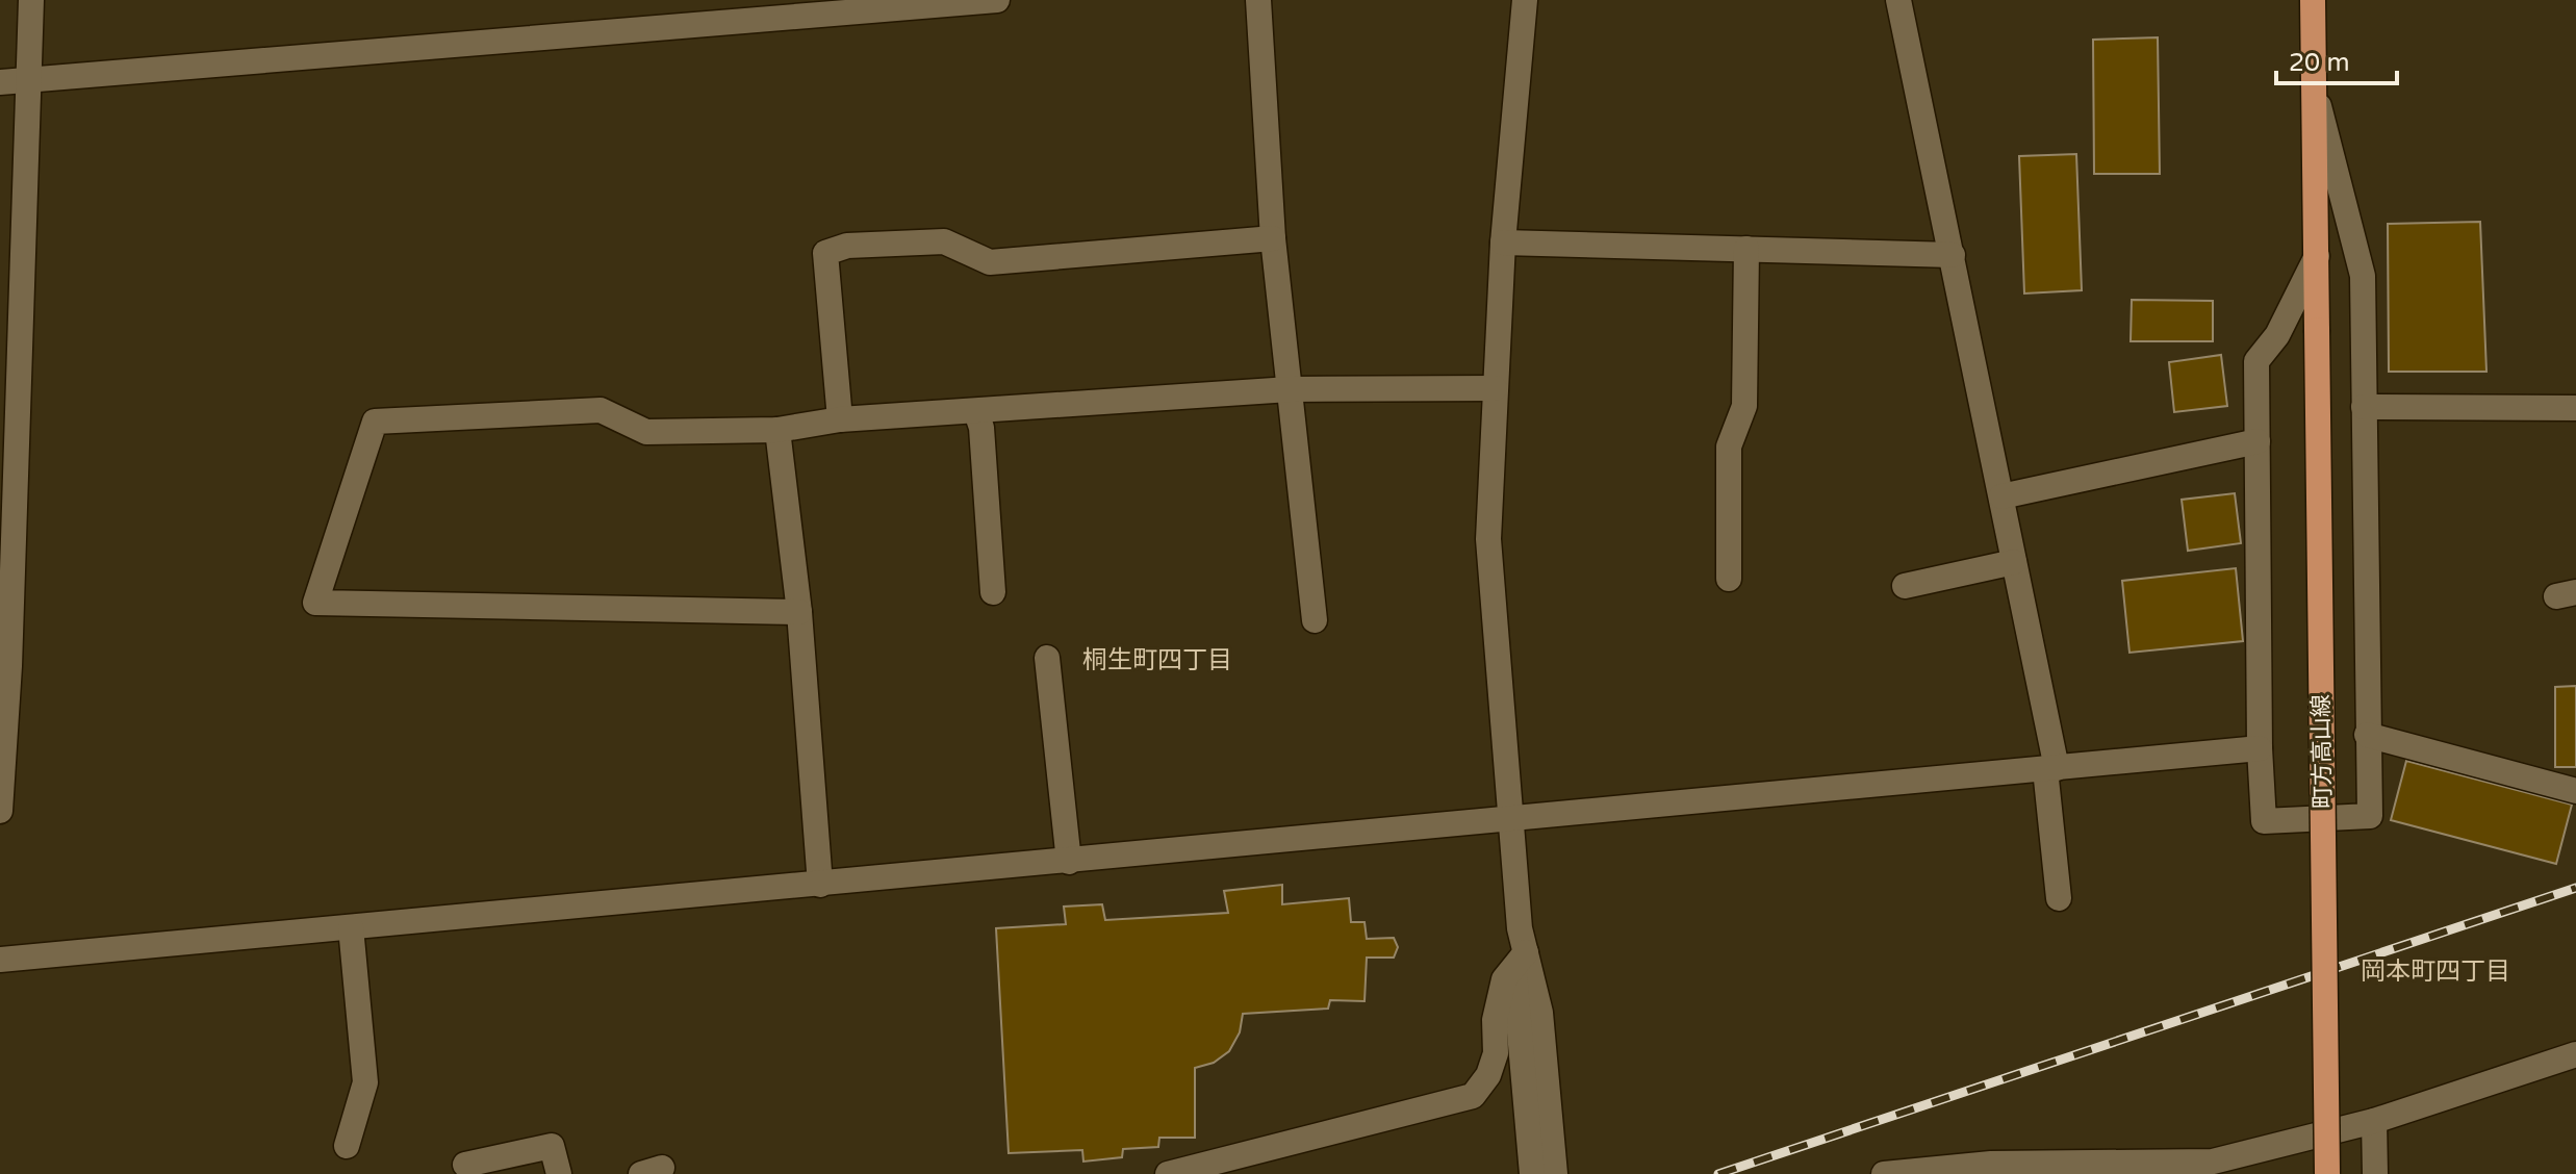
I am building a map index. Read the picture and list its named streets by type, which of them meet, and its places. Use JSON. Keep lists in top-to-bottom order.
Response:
{
  "streets": {
    "main road": ["町方高山線"]
  },
  "districts": ["桐生町四丁目", "岡本町四丁目"],
  "scale_bar": "20 m"
}
